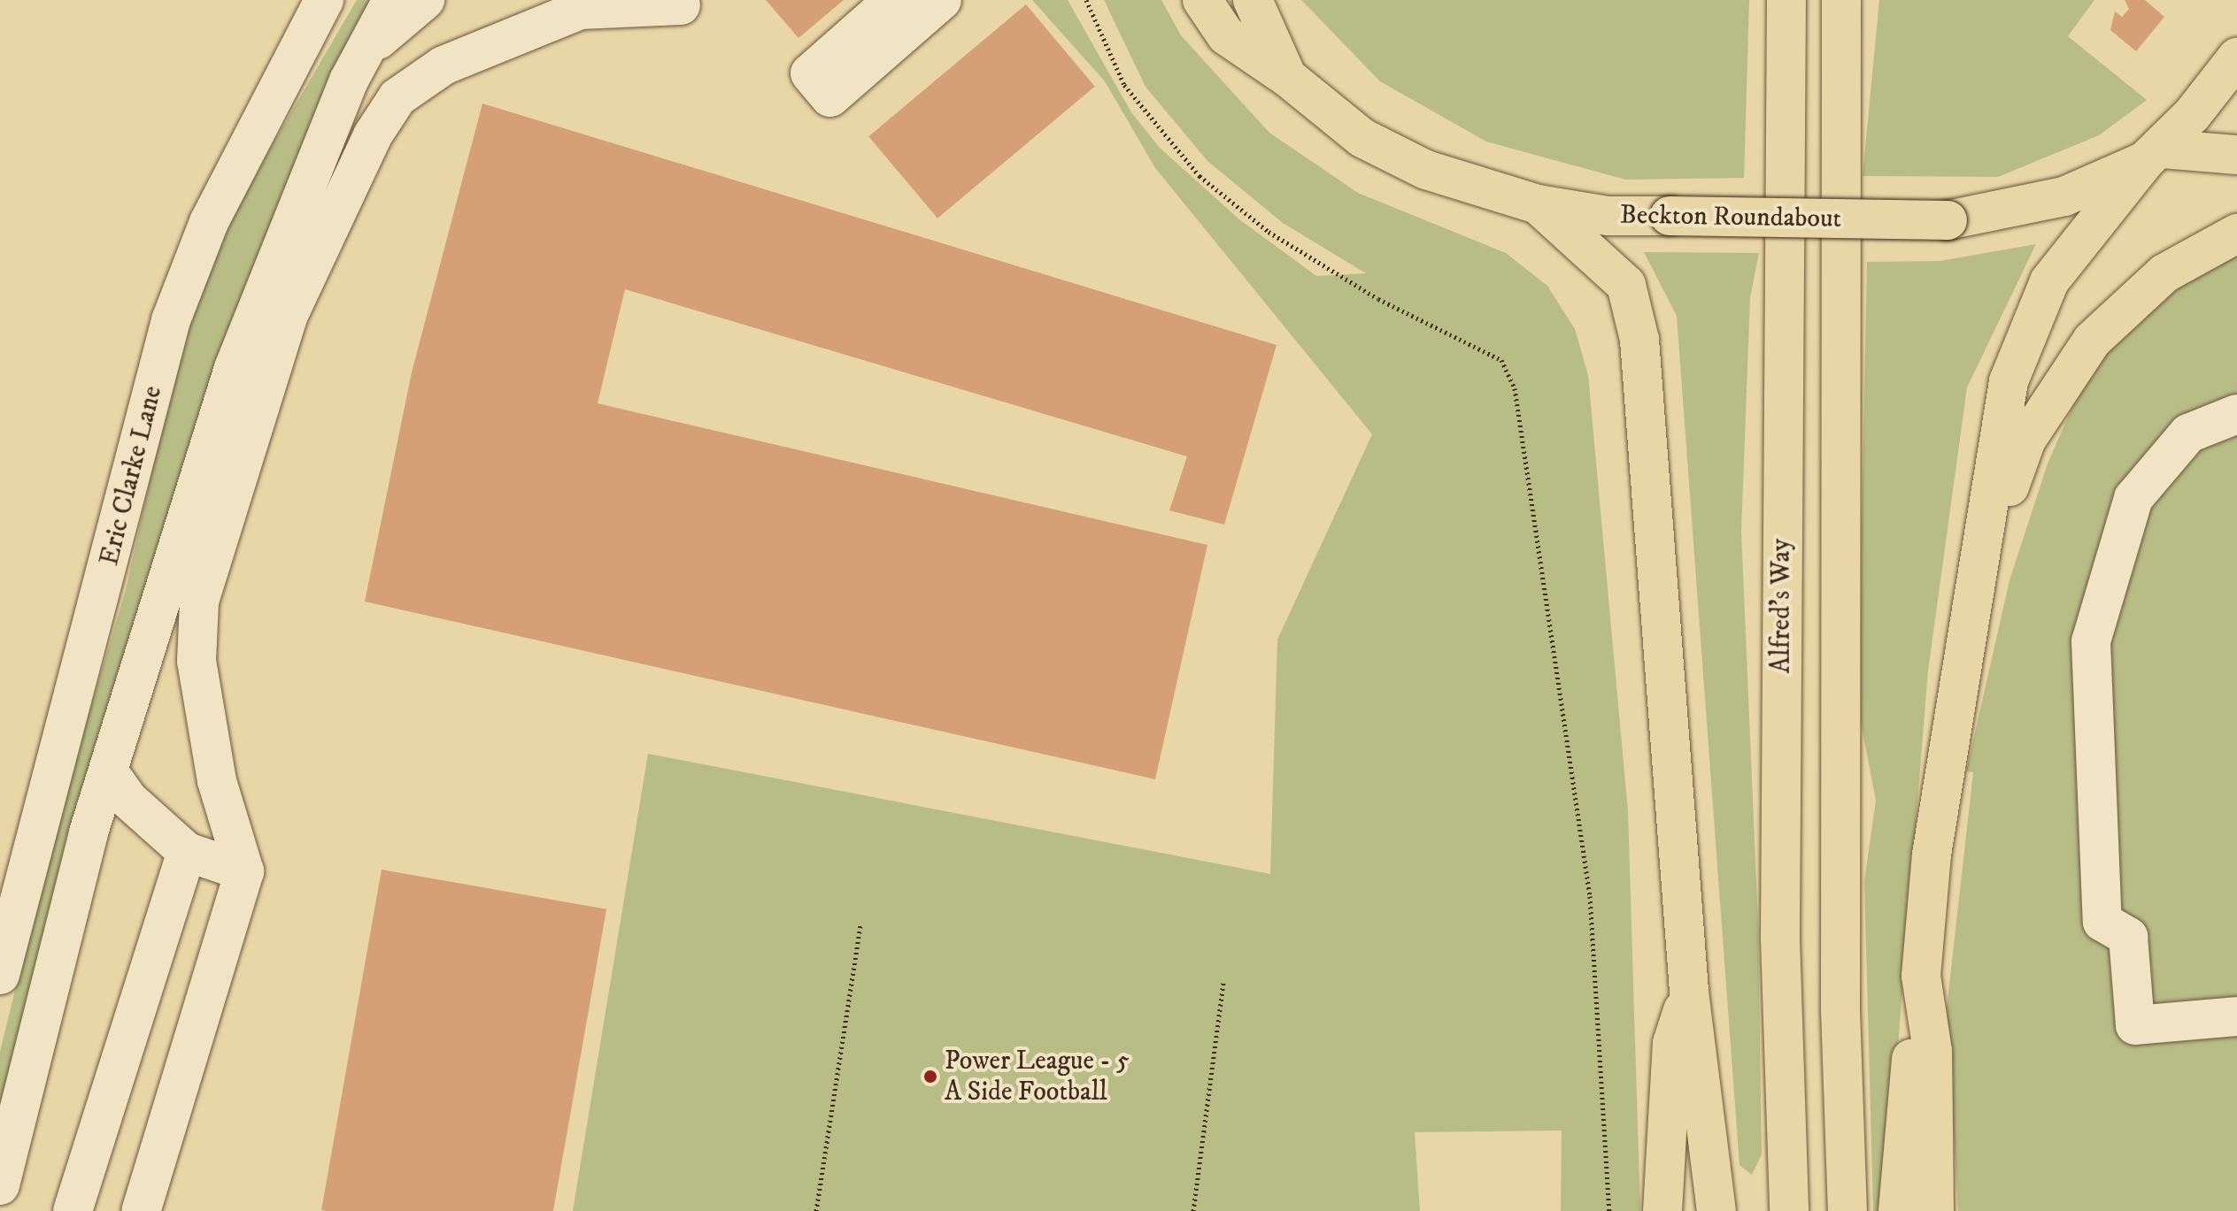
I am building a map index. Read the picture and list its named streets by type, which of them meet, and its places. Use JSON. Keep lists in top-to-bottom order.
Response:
{
  "streets": {
    "highway": ["Beckton Roundabout", "Alfred's Way"],
    "street": ["Eric Clarke Lane"]
  },
  "places": ["Power League - 5 A Side Football"]
}
